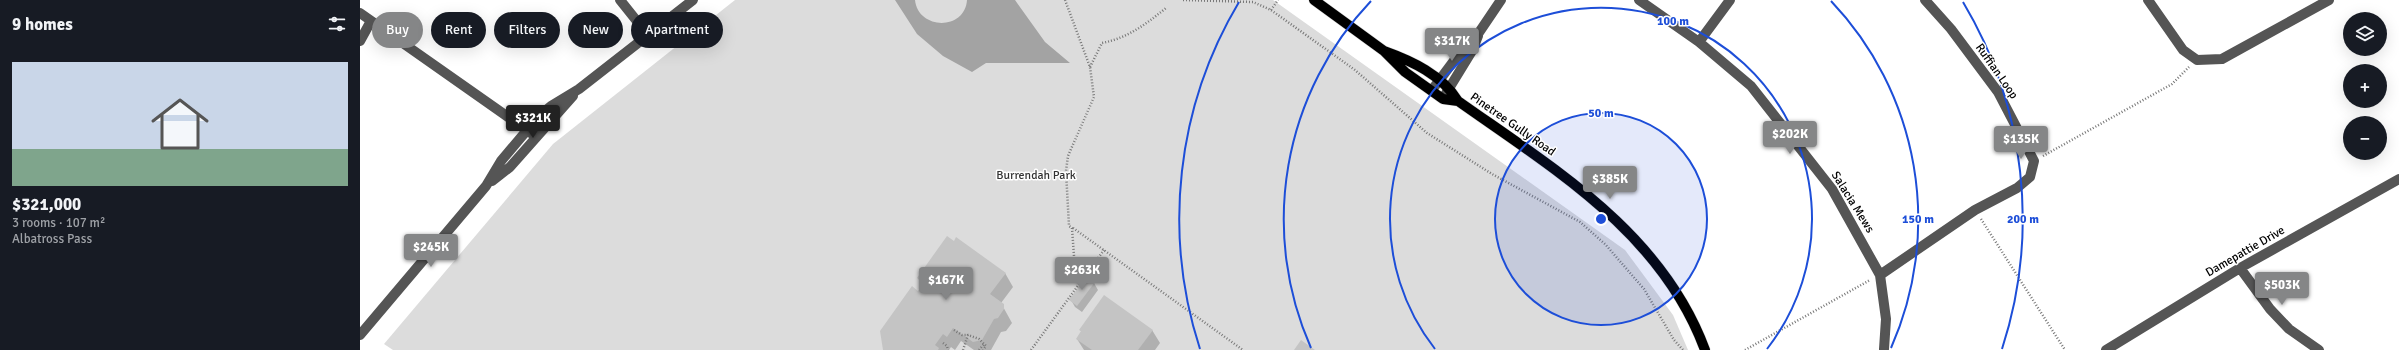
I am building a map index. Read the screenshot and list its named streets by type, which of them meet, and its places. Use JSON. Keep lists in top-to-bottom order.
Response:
{
  "streets": {
    "main road": ["Pinetree Gully Road"],
    "street": ["Ruffian Loop", "Salacia Mews", "Damepattie Drive"]
  },
  "parks": ["Burrendah Park"],
  "page": {
    "heading": "9 homes",
    "map_buttons": ["+", "−"],
    "chip": [
      "Buy",
      "Rent",
      "Filters",
      "New",
      "Apartment"
    ],
    "price": [
      "$317K",
      "$321K",
      "$202K",
      "$135K",
      "$385K",
      "$245K",
      "$263K",
      "$167K",
      "$503K"
    ],
    "list": [
      {
        "name": "$321,000",
        "note": "3 rooms · 107 m² · Albatross Pass"
      }
    ]
  },
  "rings": [
    "100 m",
    "50 m",
    "150 m",
    "200 m"
  ]
}
